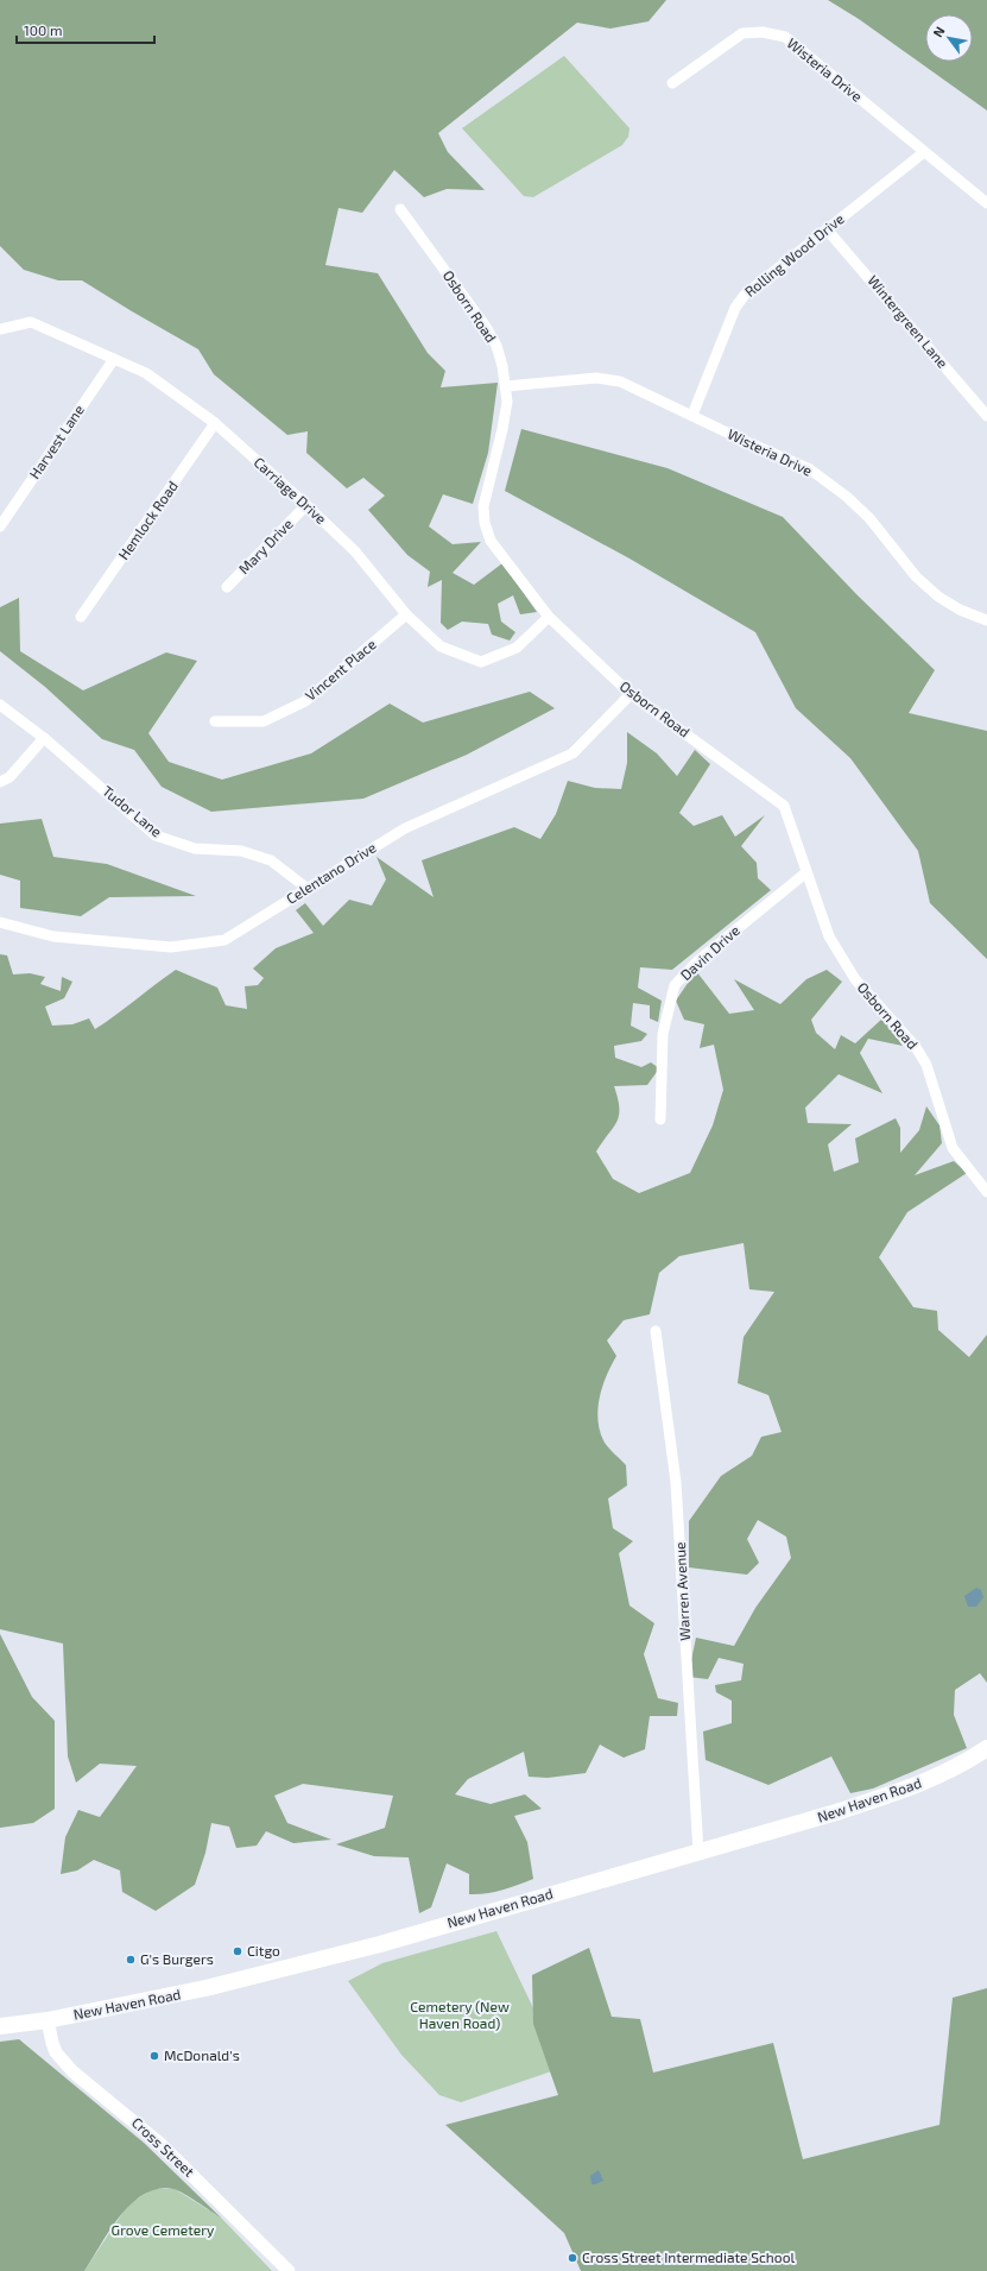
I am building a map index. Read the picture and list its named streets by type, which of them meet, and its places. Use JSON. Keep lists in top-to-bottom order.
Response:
{
  "streets": {
    "main road": ["New Haven Road"],
    "street": [
      "Wisteria Drive",
      "Rolling Wood Drive",
      "Osborn Road",
      "Wintergreen Lane",
      "Harvest Lane",
      "Carriage Drive",
      "Hemlock Road",
      "Mary Drive",
      "Vincent Place",
      "Tudor Lane",
      "Celentano Drive",
      "Davin Drive",
      "Warren Avenue",
      "Cross Street"
    ]
  },
  "crossings": [
    ["Wisteria Drive", "Rolling Wood Drive"],
    ["Wisteria Drive", "Osborn Road"],
    ["Rolling Wood Drive", "Wintergreen Lane"],
    ["Osborn Road", "Carriage Drive"],
    ["Osborn Road", "Celentano Drive"],
    ["Osborn Road", "Davin Drive"],
    ["Harvest Lane", "Carriage Drive"],
    ["Carriage Drive", "Hemlock Road"],
    ["Carriage Drive", "Mary Drive"],
    ["Carriage Drive", "Vincent Place"],
    ["Tudor Lane", "Celentano Drive"],
    ["Warren Avenue", "New Haven Road"],
    ["New Haven Road", "Cross Street"]
  ],
  "parks": ["Cemetery (New Haven Road)", "Grove Cemetery"],
  "places": [
    "Citgo",
    "G's Burgers",
    "McDonald's",
    "Cross Street Intermediate School"
  ],
  "scale_bar": "100 m",
  "north": "top left"
}
